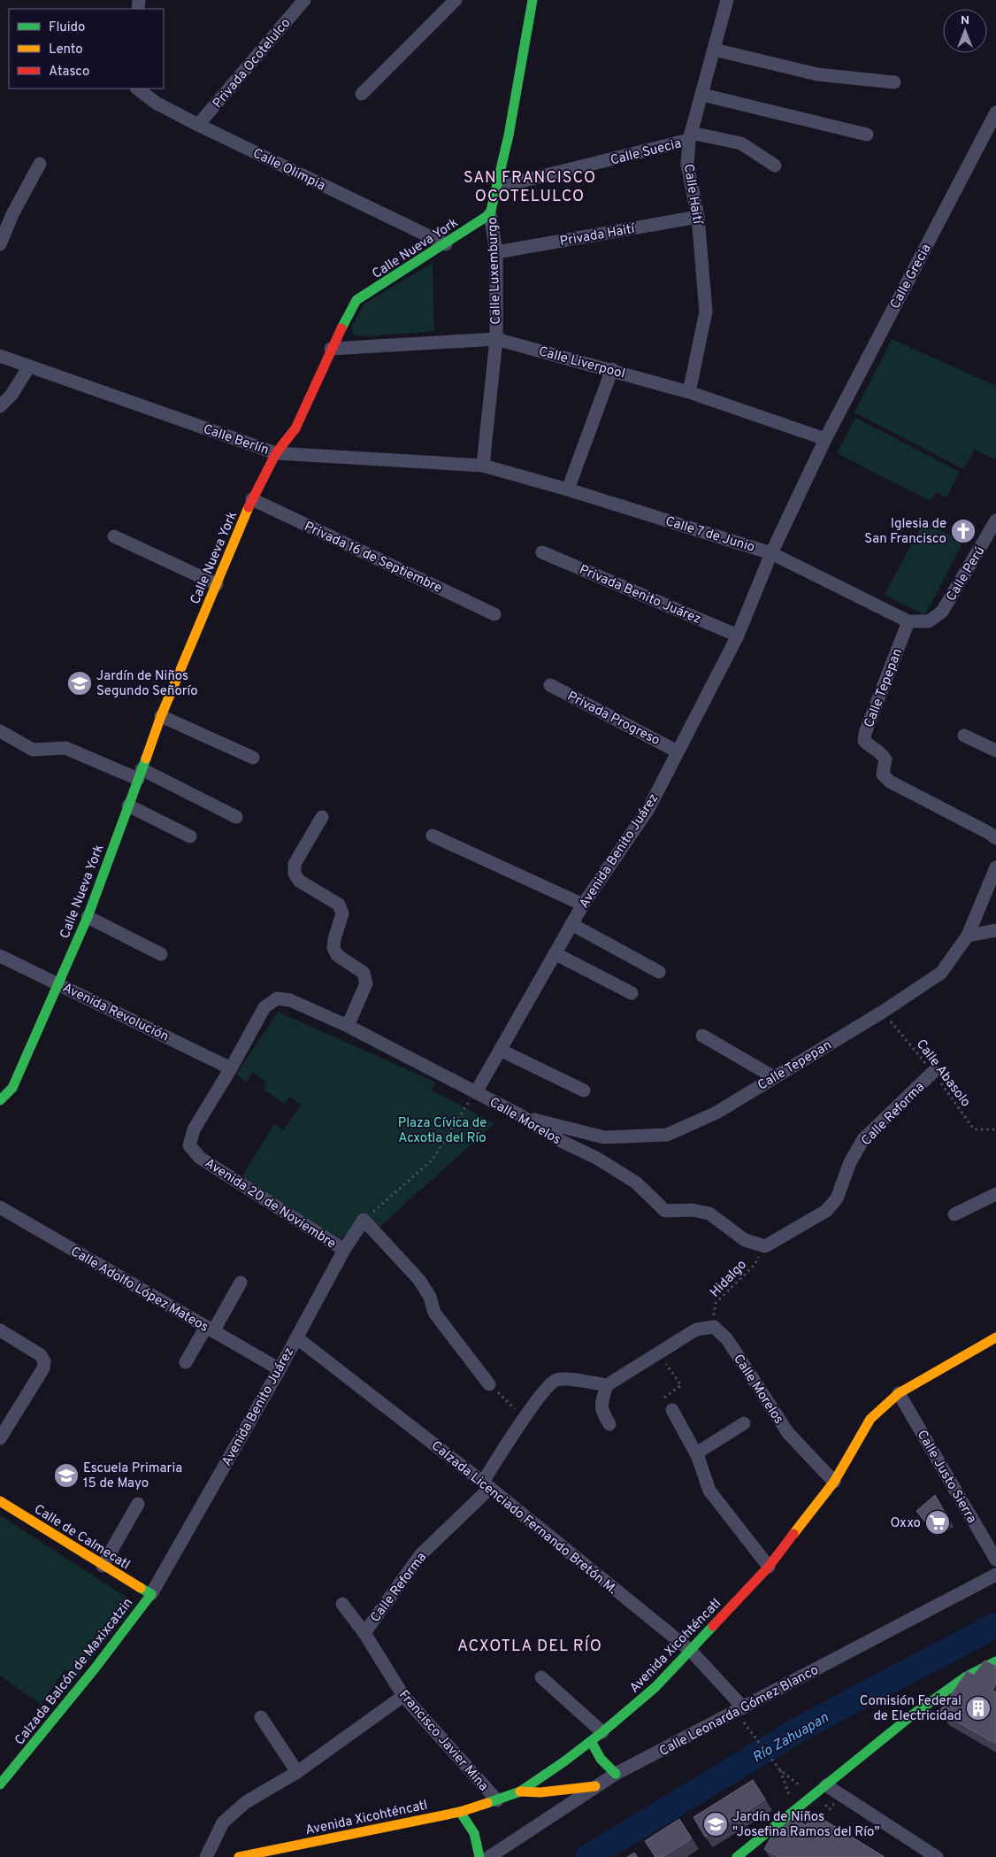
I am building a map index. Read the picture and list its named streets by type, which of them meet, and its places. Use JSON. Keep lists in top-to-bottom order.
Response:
{
  "streets": {
    "street": [
      "Privada Ocotelulco",
      "Calle Suecia",
      "Calle Olimpia",
      "Calle Haití",
      "Privada Haití",
      "Calle Nueva York",
      "Calle Luxemburgo",
      "Calle Grecia",
      "Calle Liverpool",
      "Calle Berlín",
      "Calle 7 de Junio",
      "Privada 16 de Septiembre",
      "Calle Perú",
      "Privada Benito Juárez",
      "Calle Tepepan",
      "Privada Progreso",
      "Avenida Benito Juárez",
      "Avenida Revolución",
      "Calle Reforma",
      "Calle Morelos",
      "Avenida 20 de Noviembre",
      "Calle Adolfo López Mateos",
      "Calle Justo Sierra",
      "Calzada Licenciado Fernando Bretón M.",
      "Calle de Calmecatl",
      "Avenida Xicohténcatl",
      "Calzada Balcón de Maxixcatzin",
      "Calle Leonarda Gómez Blanco",
      "Francisco Javier Mina"
    ],
    "path": ["Calle Abasolo", "Hidalgo"]
  },
  "crossings": [
    ["Privada Ocotelulco", "Calle Olimpia"],
    ["Calle Suecia", "Calle Haití"],
    ["Calle Suecia", "Calle Luxemburgo"],
    ["Calle Olimpia", "Calle Nueva York"],
    ["Calle Haití", "Privada Haití"],
    ["Calle Haití", "Calle Liverpool"],
    ["Privada Haití", "Calle Luxemburgo"],
    ["Calle Nueva York", "Calle Luxemburgo"],
    ["Calle Nueva York", "Calle Liverpool"],
    ["Calle Nueva York", "Calle Berlín"],
    ["Calle Nueva York", "Privada 16 de Septiembre"],
    ["Calle Nueva York", "Avenida Revolución"],
    ["Calle Luxemburgo", "Calle Liverpool"],
    ["Calle Luxemburgo", "Calle Berlín"],
    ["Calle Luxemburgo", "Calle 7 de Junio"],
    ["Calle Grecia", "Calle Liverpool"],
    ["Calle Grecia", "Calle 7 de Junio"],
    ["Calle Grecia", "Avenida Benito Juárez"],
    ["Calle Berlín", "Calle 7 de Junio"],
    ["Calle 7 de Junio", "Calle Perú"],
    ["Calle 7 de Junio", "Calle Tepepan"],
    ["Calle 7 de Junio", "Avenida Benito Juárez"],
    ["Privada Benito Juárez", "Avenida Benito Juárez"],
    ["Calle Tepepan", "Calle Abasolo"],
    ["Calle Tepepan", "Calle Morelos"],
    ["Privada Progreso", "Avenida Benito Juárez"],
    ["Avenida Benito Juárez", "Calle Morelos"],
    ["Avenida Benito Juárez", "Avenida 20 de Noviembre"],
    ["Avenida Benito Juárez", "Calle Adolfo López Mateos"],
    ["Avenida Benito Juárez", "Calzada Licenciado Fernando Bretón M."],
    ["Avenida Benito Juárez", "Calle de Calmecatl"],
    ["Avenida Benito Juárez", "Calzada Balcón de Maxixcatzin"],
    ["Avenida Revolución", "Avenida 20 de Noviembre"],
    ["Calle Abasolo", "Calle Reforma"],
    ["Calle Reforma", "Calle Morelos"],
    ["Calle Reforma", "Hidalgo"],
    ["Calle Reforma", "Calzada Licenciado Fernando Bretón M."],
    ["Calle Reforma", "Francisco Javier Mina"],
    ["Calle Morelos", "Avenida 20 de Noviembre"],
    ["Calle Morelos", "Hidalgo"],
    ["Calle Morelos", "Avenida Xicohténcatl"],
    ["Calle Justo Sierra", "Avenida Xicohténcatl"],
    ["Calzada Licenciado Fernando Bretón M.", "Avenida Xicohténcatl"],
    ["Calzada Licenciado Fernando Bretón M.", "Calle Leonarda Gómez Blanco"],
    ["Calle de Calmecatl", "Calzada Balcón de Maxixcatzin"],
    ["Avenida Xicohténcatl", "Francisco Javier Mina"]
  ],
  "districts": ["SAN FRANCISCO OCOTELULCO", "ACXOTLA DEL RÍO"],
  "water": ["Río Zahuapan"],
  "parks": ["Plaza Cívica de Acxotla del Río"],
  "places": {
    "church": ["Iglesia de San Francisco"],
    "school or university": ["Jardín de Niños Segundo Señorío", "Escuela Primaria 15 de Mayo", "Jardín de Niños \"Josefina Ramos del Río\""],
    "supermarket": ["Oxxo"],
    "building": ["Comisión Federal de Electricidad"]
  },
  "legend": ["Fluido", "Lento", "Atasco"],
  "north": "top"
}
